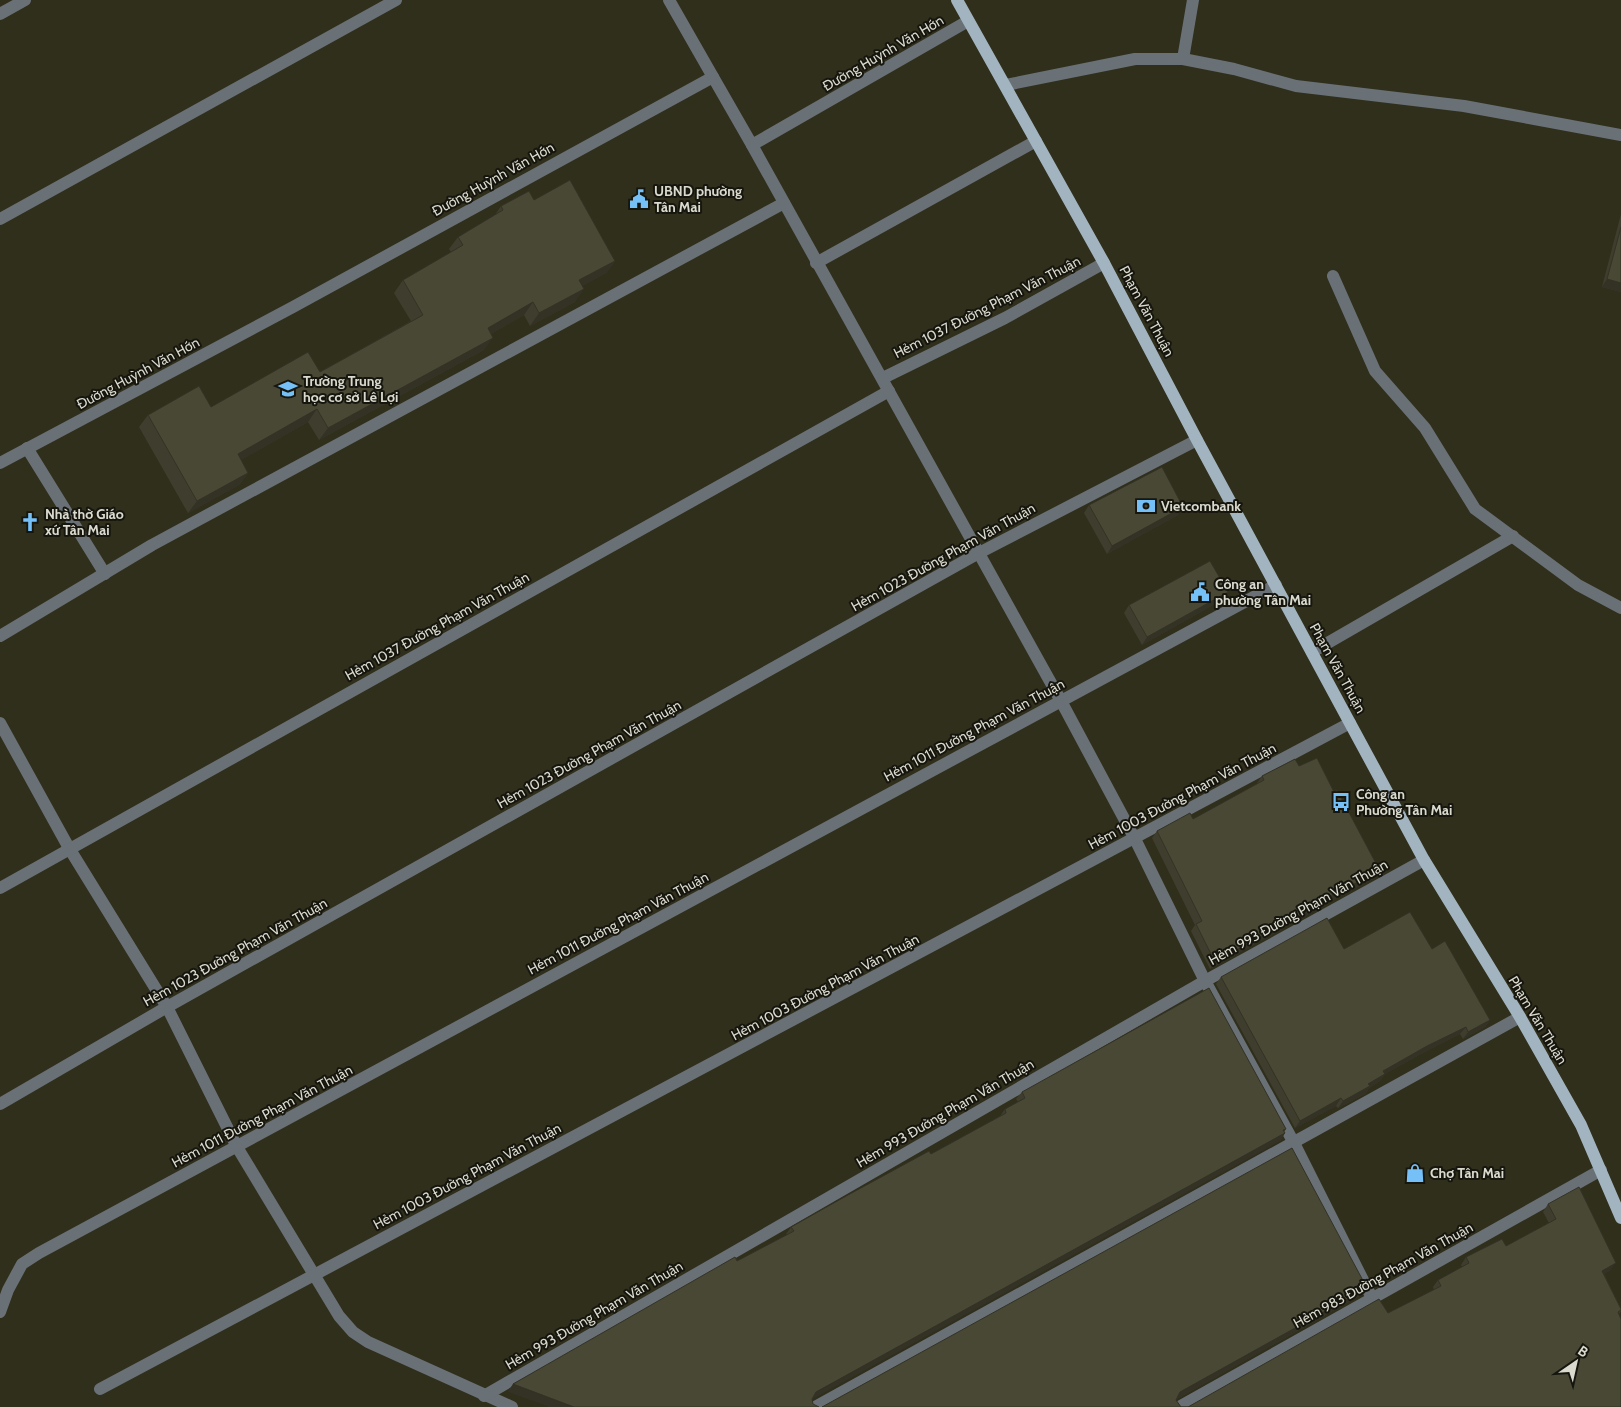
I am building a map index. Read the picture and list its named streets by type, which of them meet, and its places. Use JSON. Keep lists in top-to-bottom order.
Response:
{
  "streets": {
    "main road": ["Phạm Văn Thuận"],
    "street": [
      "Đường Huỳnh Văn Hớn",
      "Hẻm 1037 Đường Phạm Văn Thuận",
      "Hẻm 1023 Đường Phạm Văn Thuận",
      "Hẻm 1011 Đường Phạm Văn Thuận",
      "Hẻm 1003 Đường Phạm Văn Thuận",
      "Hẻm 993 Đường Phạm Văn Thuận",
      "Hẻm 983 Đường Phạm Văn Thuận"
    ]
  },
  "crossings": [
    ["Đường Huỳnh Văn Hớn", "Phạm Văn Thuận"],
    ["Hẻm 1037 Đường Phạm Văn Thuận", "Phạm Văn Thuận"],
    ["Phạm Văn Thuận", "Hẻm 1023 Đường Phạm Văn Thuận"],
    ["Phạm Văn Thuận", "Hẻm 1011 Đường Phạm Văn Thuận"],
    ["Phạm Văn Thuận", "Hẻm 1003 Đường Phạm Văn Thuận"],
    ["Phạm Văn Thuận", "Hẻm 993 Đường Phạm Văn Thuận"],
    ["Phạm Văn Thuận", "Hẻm 983 Đường Phạm Văn Thuận"]
  ],
  "places": {
    "public building": ["UBND phường Tân Mai", "Công an phường Tân Mai"],
    "school or university": ["Trường Trung học cơ sở Lê Lợi"],
    "bank": ["Vietcombank"],
    "church": ["Nhà thờ Giáo xứ Tân Mai"],
    "bus stop": ["Công an Phường Tân Mai"],
    "shop": ["Chợ Tân Mai"]
  },
  "north": "top right"
}
